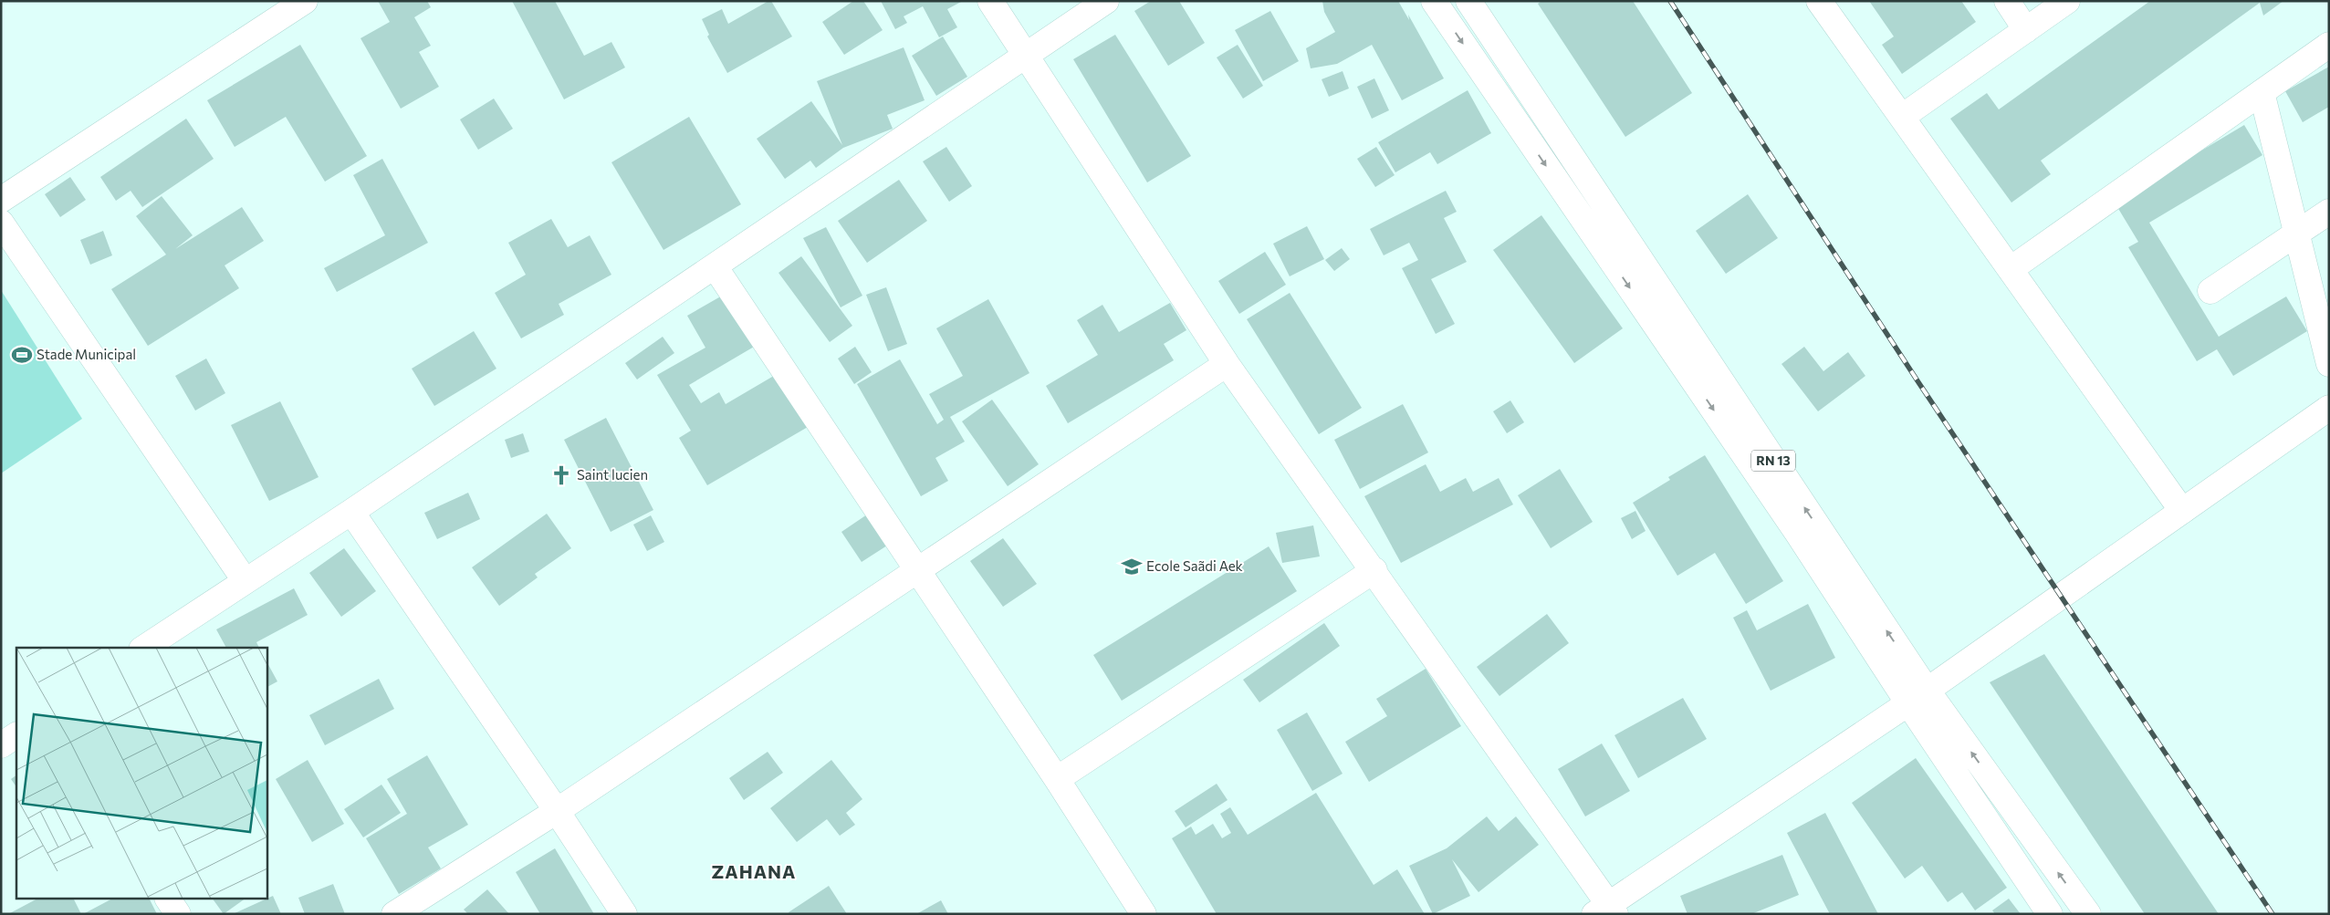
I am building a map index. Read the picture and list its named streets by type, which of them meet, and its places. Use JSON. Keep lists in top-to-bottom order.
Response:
{
  "streets": {
    "main road": ["RN 13"]
  },
  "districts": ["ZAHANA"],
  "places": {
    "sports": ["Stade Municipal"],
    "church": ["Saint lucien"],
    "school or university": ["Ecole Saãdi Aek"]
  }
}
